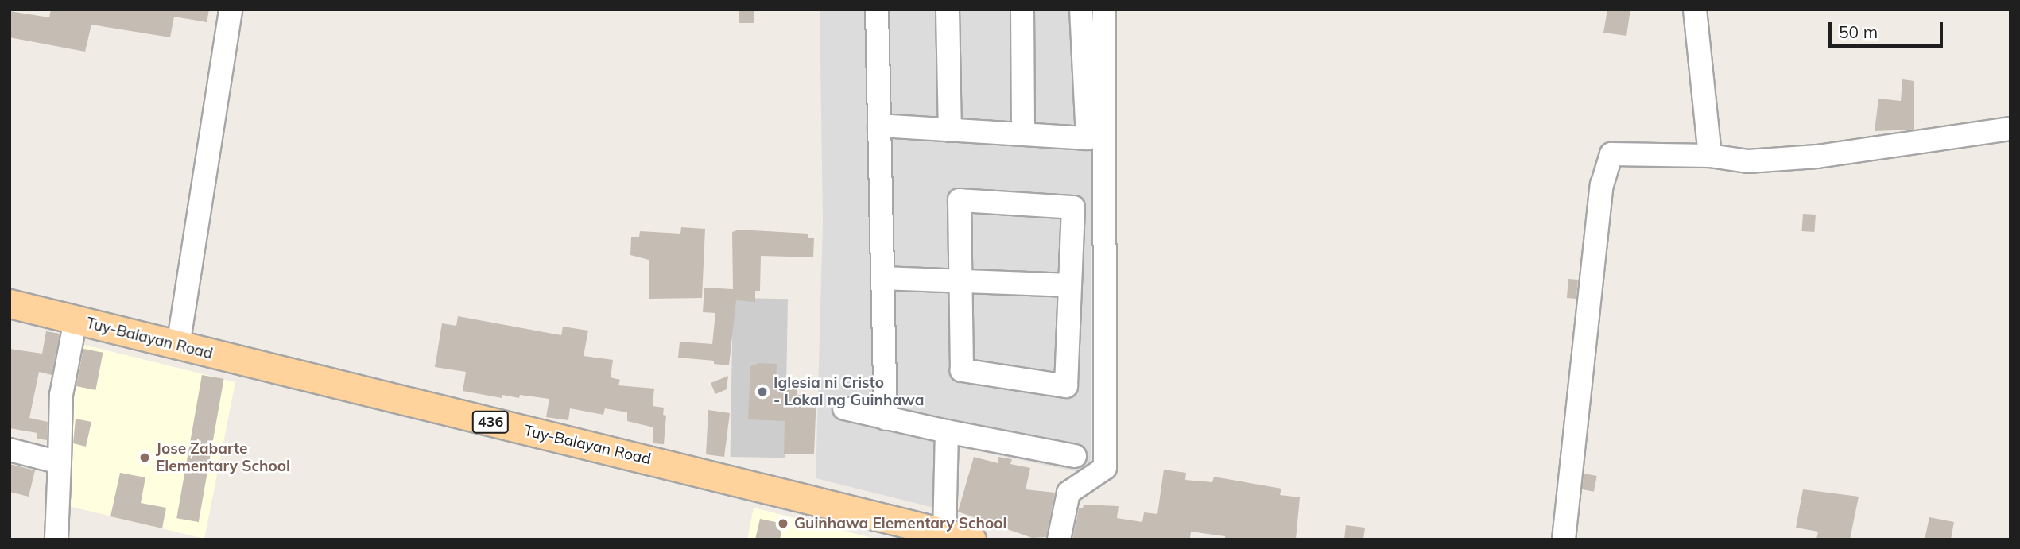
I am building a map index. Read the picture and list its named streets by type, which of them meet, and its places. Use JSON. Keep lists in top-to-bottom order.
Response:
{
  "streets": {
    "main road": ["Tuy-Balayan Road", "436"]
  },
  "places": ["Iglesia ni Cristo - Lokal ng Guinhawa", "Jose Zabarte Elementary School", "Guinhawa Elementary School"],
  "scale_bar": "50 m"
}
